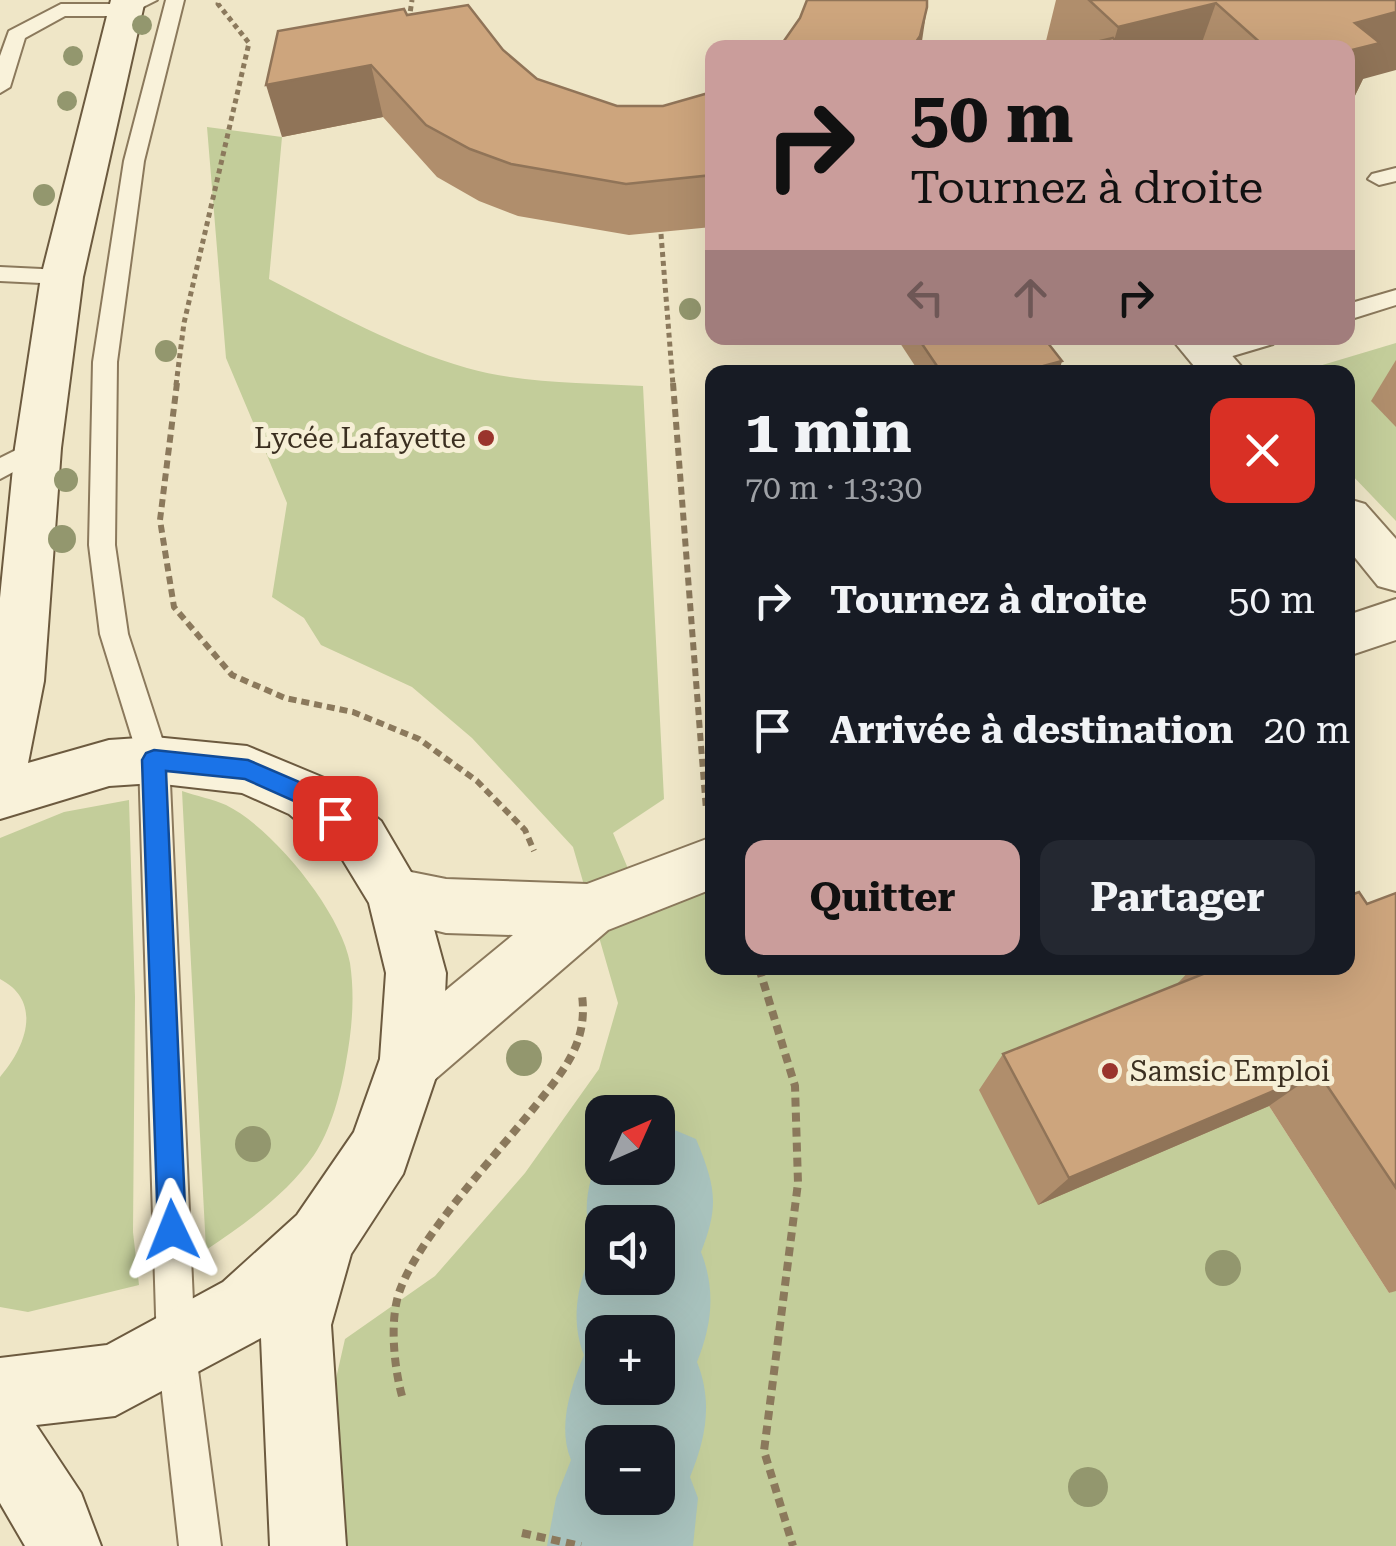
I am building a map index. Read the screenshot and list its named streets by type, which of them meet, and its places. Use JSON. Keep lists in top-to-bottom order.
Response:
{
  "places": ["Lycée Lafayette", "Samsic Emploi"],
  "north": "top right",
  "page": {
    "turn": ["50 m", "Tournez à droite"],
    "heading": ["1 min", "70 m · 13:30"],
    "list": [
      {
        "name": "Tournez à droite",
        "value": "50 m"
      },
      {
        "name": "Arrivée à destination",
        "value": "20 m"
      }
    ],
    "buttons": ["Quitter", "Partager"],
    "map_buttons": ["+", "−"]
  }
}
